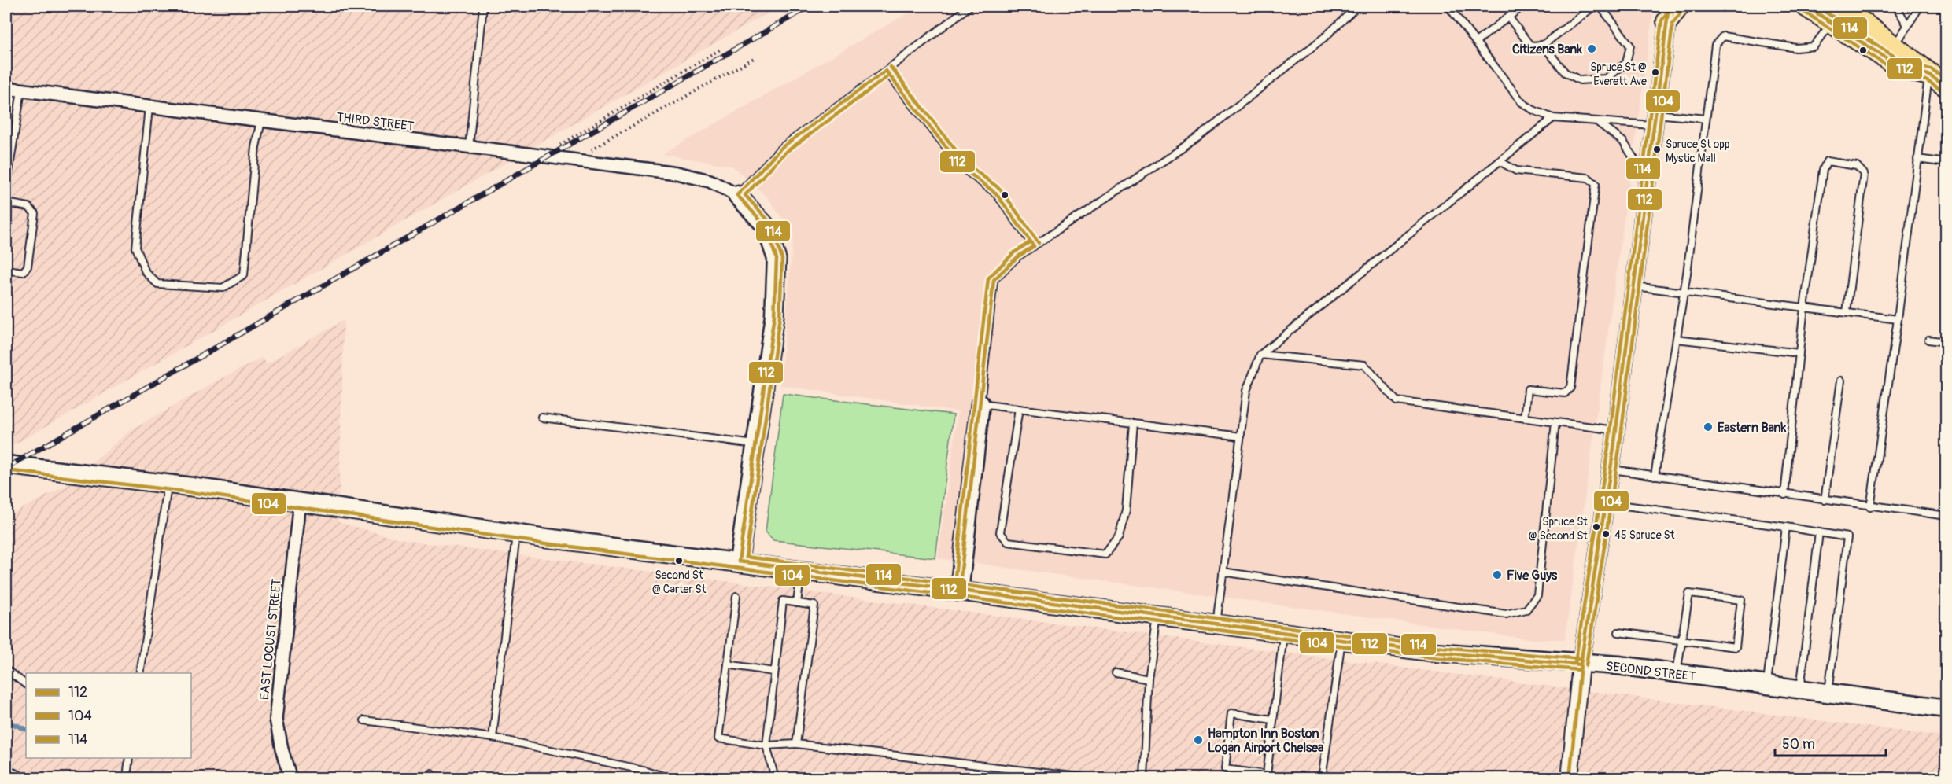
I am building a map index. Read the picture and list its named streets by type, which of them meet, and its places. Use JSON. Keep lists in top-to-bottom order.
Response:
{
  "streets": {
    "main road": ["SECOND STREET"],
    "street": ["THIRD STREET", "EAST LOCUST STREET"]
  },
  "crossings": [
    ["EAST LOCUST STREET", "SECOND STREET"]
  ],
  "places": [
    "Citizens Bank",
    "Spruce St @ Everett Ave",
    "Spruce St opp Mystic Mall",
    "Eastern Bank",
    "Spruce St @ Second St",
    "45 Spruce St",
    "Second St @ Carter St",
    "Five Guys",
    "Hampton Inn Boston Logan Airport Chelsea"
  ],
  "lines": ["transit line 112", "transit line 114", "transit line 104"],
  "legend": ["112", "104", "114"],
  "scale_bar": "50 m"
}
